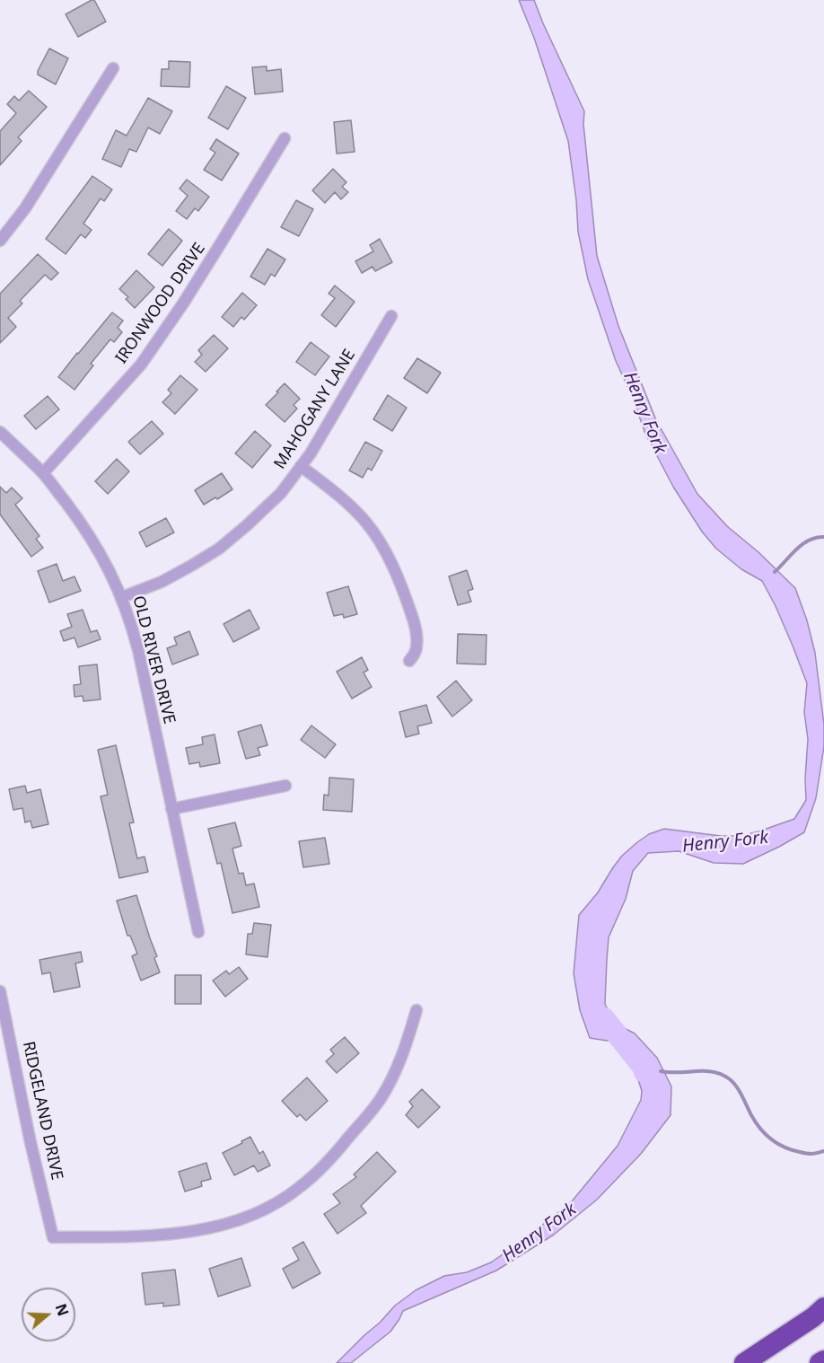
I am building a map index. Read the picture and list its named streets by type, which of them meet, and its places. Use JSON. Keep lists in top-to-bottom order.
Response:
{
  "streets": {
    "street": [
      "IRONWOOD DRIVE",
      "MAHOGANY LANE",
      "OLD RIVER DRIVE",
      "RIDGELAND DRIVE"
    ]
  },
  "crossings": [
    ["IRONWOOD DRIVE", "OLD RIVER DRIVE"],
    ["MAHOGANY LANE", "OLD RIVER DRIVE"]
  ],
  "water": ["Henry Fork"],
  "north": "right"
}
